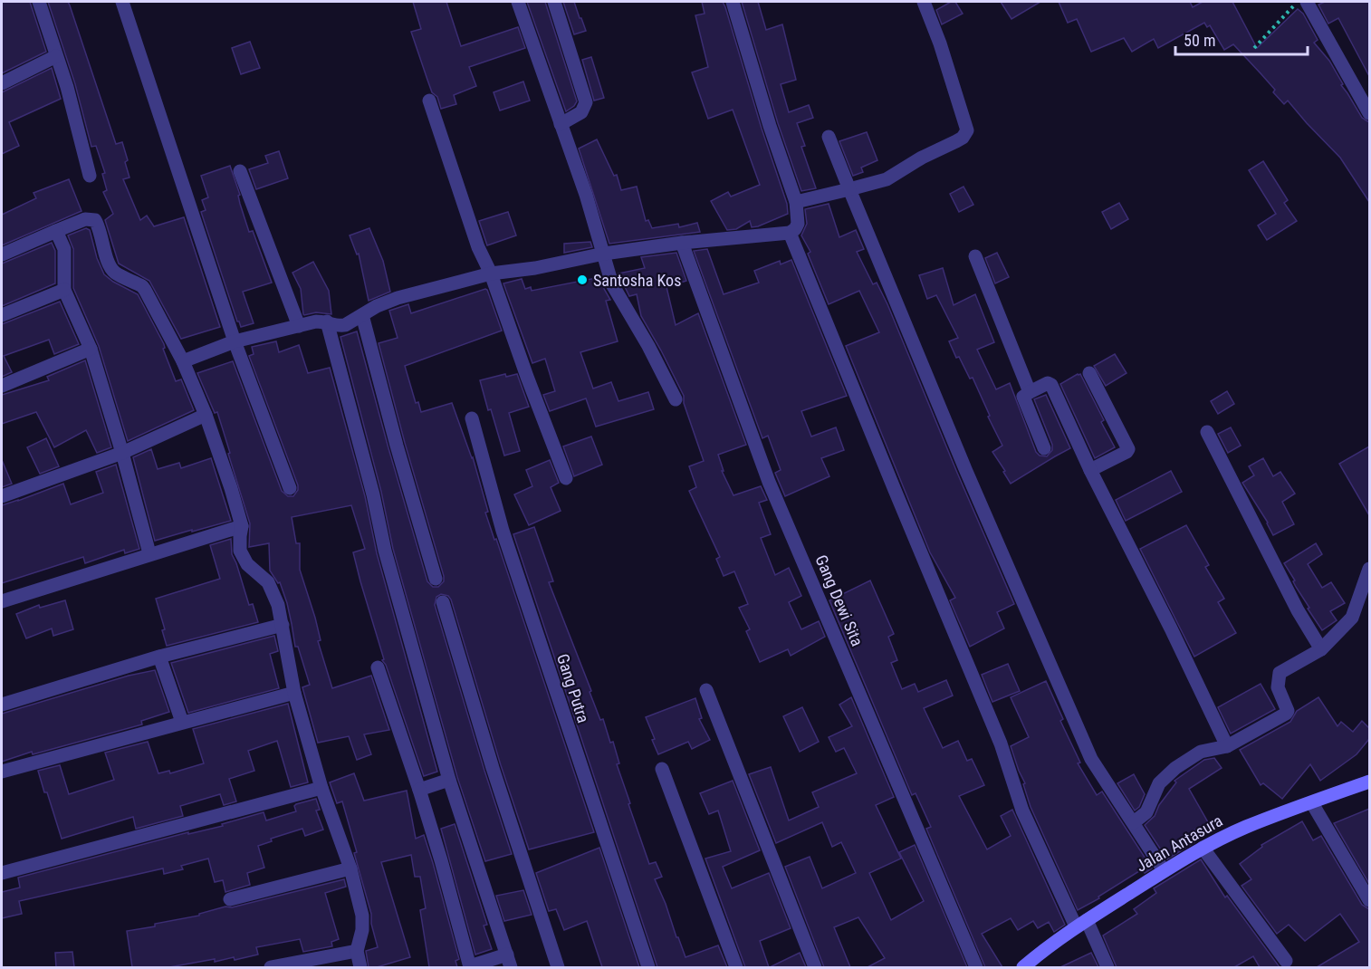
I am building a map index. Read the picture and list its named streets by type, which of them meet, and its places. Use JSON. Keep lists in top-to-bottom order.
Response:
{
  "streets": {
    "main road": ["Jalan Antasura"],
    "street": ["Gang Dewi Sita", "Gang Putra"]
  },
  "places": ["Santosha Kos"],
  "scale_bar": "50 m"
}
